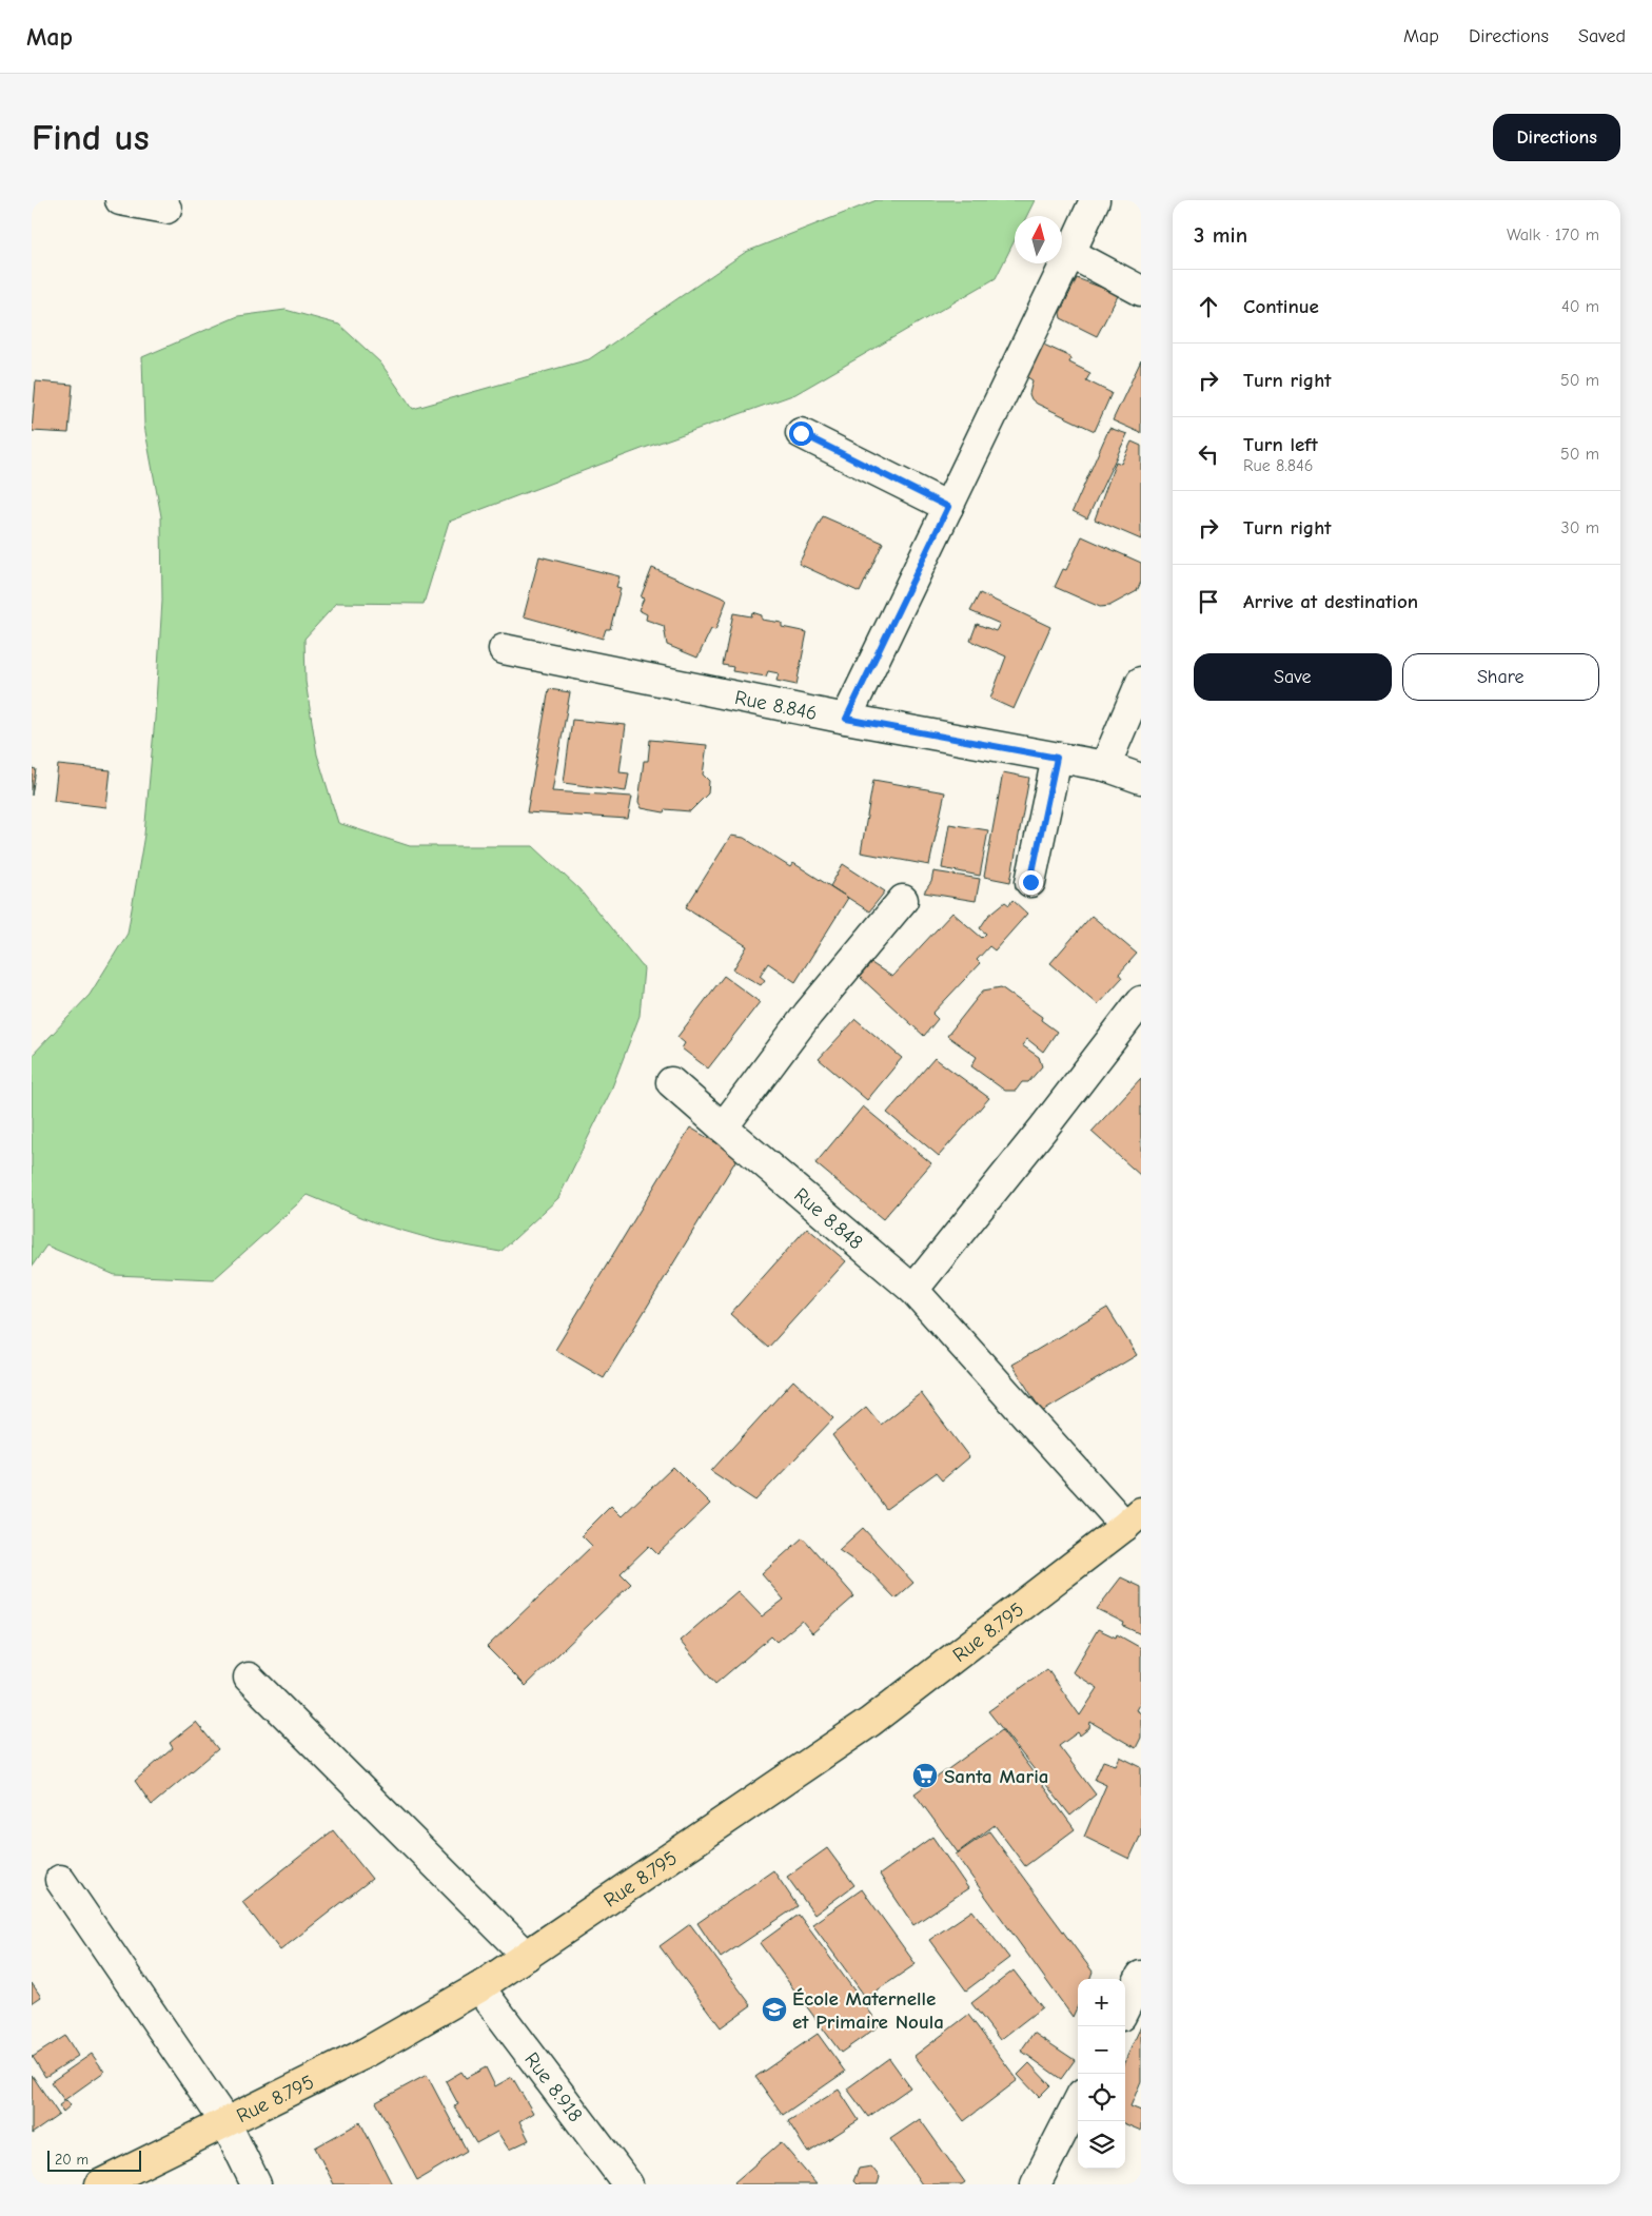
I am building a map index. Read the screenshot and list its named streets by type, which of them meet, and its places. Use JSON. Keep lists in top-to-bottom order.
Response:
{
  "streets": {
    "highway": ["Rue 8.795"],
    "street": ["Rue 8.846", "Rue 8.848", "Rue 8.918"]
  },
  "crossings": [
    ["Rue 8.848", "Rue 8.795"],
    ["Rue 8.795", "Rue 8.918"]
  ],
  "places": {
    "supermarket": ["Santa Maria"],
    "school or university": ["École Maternelle et Primaire Noula"]
  },
  "scale_bar": "20 m",
  "north": "top",
  "page": {
    "header": "Map",
    "nav": ["Map", "Directions", "Saved"],
    "buttons": [
      "Directions",
      ["Save", "Share"]
    ],
    "title": "Find us",
    "heading": ["3 min", "Walk · 170 m"],
    "list": [
      ["Continue", "40 m"],
      ["Turn right", "50 m"],
      ["Turn left", "Rue 8.846", "50 m"],
      ["Turn right", "30 m"],
      "Arrive at destination"
    ],
    "map_buttons": ["+", "−"],
    "scale": "20 m"
  }
}
